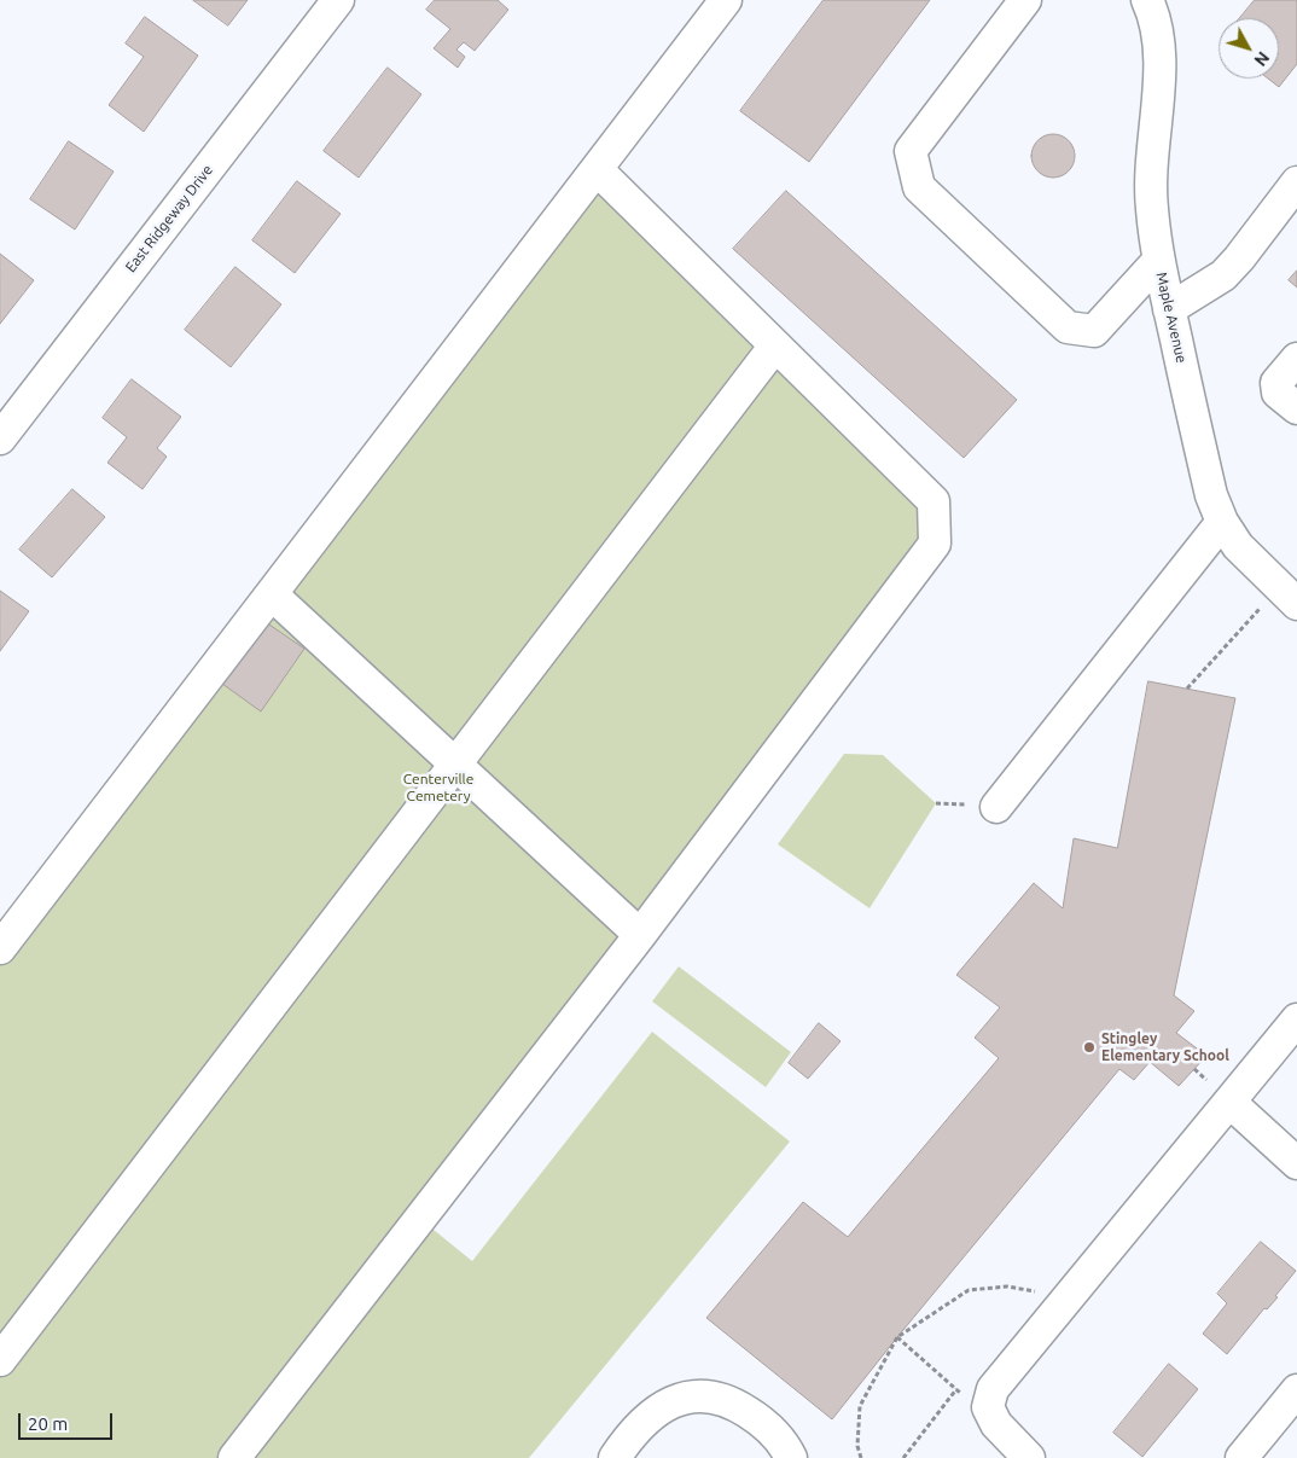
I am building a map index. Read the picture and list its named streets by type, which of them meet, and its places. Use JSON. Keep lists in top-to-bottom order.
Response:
{
  "streets": {
    "street": ["East Ridgeway Drive", "Maple Avenue"]
  },
  "parks": ["Centerville Cemetery"],
  "places": ["Stingley Elementary School"],
  "scale_bar": "20 m",
  "north": "bottom right"
}
